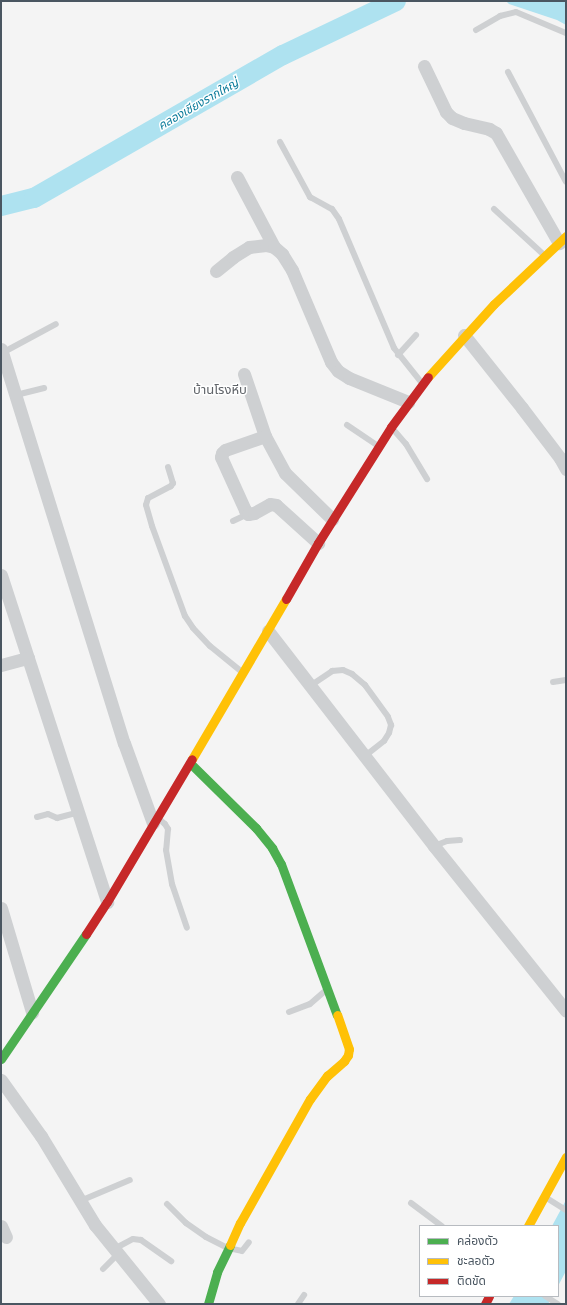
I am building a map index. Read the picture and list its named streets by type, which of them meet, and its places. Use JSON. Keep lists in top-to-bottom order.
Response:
{
  "districts": ["บ้านโรงหีบ"],
  "water": ["คลองเชียงรากใหญ่"],
  "legend": ["คล่องตัว", "ชะลอตัว", "ติดขัด"]
}
